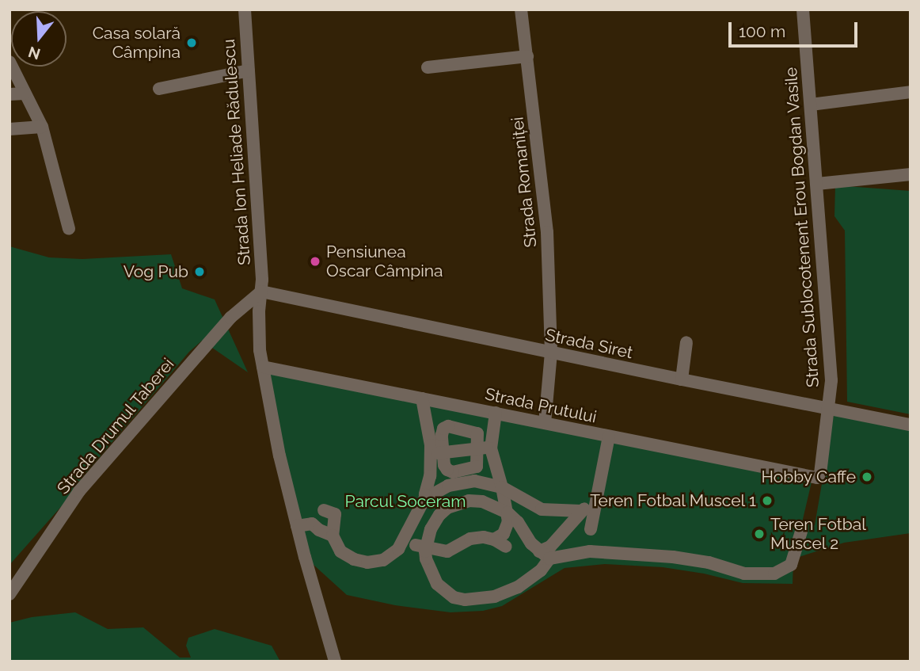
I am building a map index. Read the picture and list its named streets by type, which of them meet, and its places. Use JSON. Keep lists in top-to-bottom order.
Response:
{
  "streets": {
    "street": [
      "Strada Ion Heliade Rădulescu",
      "Strada Romaniței",
      "Strada Sublocotenent Erou Bogdan Vasile",
      "Strada Siret",
      "Strada Prutului",
      "Strada Drumul Taberei"
    ]
  },
  "crossings": [
    ["Strada Ion Heliade Rădulescu", "Strada Siret"],
    ["Strada Ion Heliade Rădulescu", "Strada Drumul Taberei"],
    ["Strada Romaniței", "Strada Siret"],
    ["Strada Romaniței", "Strada Prutului"],
    ["Strada Sublocotenent Erou Bogdan Vasile", "Strada Siret"],
    ["Strada Sublocotenent Erou Bogdan Vasile", "Strada Prutului"],
    ["Strada Siret", "Strada Prutului"],
    ["Strada Siret", "Strada Drumul Taberei"]
  ],
  "parks": ["Parcul Soceram"],
  "places": [
    "Casa solară Câmpina",
    "Pensiunea Oscar Câmpina",
    "Vog Pub",
    "Hobby Caffe",
    "Teren Fotbal Muscel 1",
    "Teren Fotbal Muscel 2"
  ],
  "scale_bar": "100 m",
  "north": "bottom"
}
